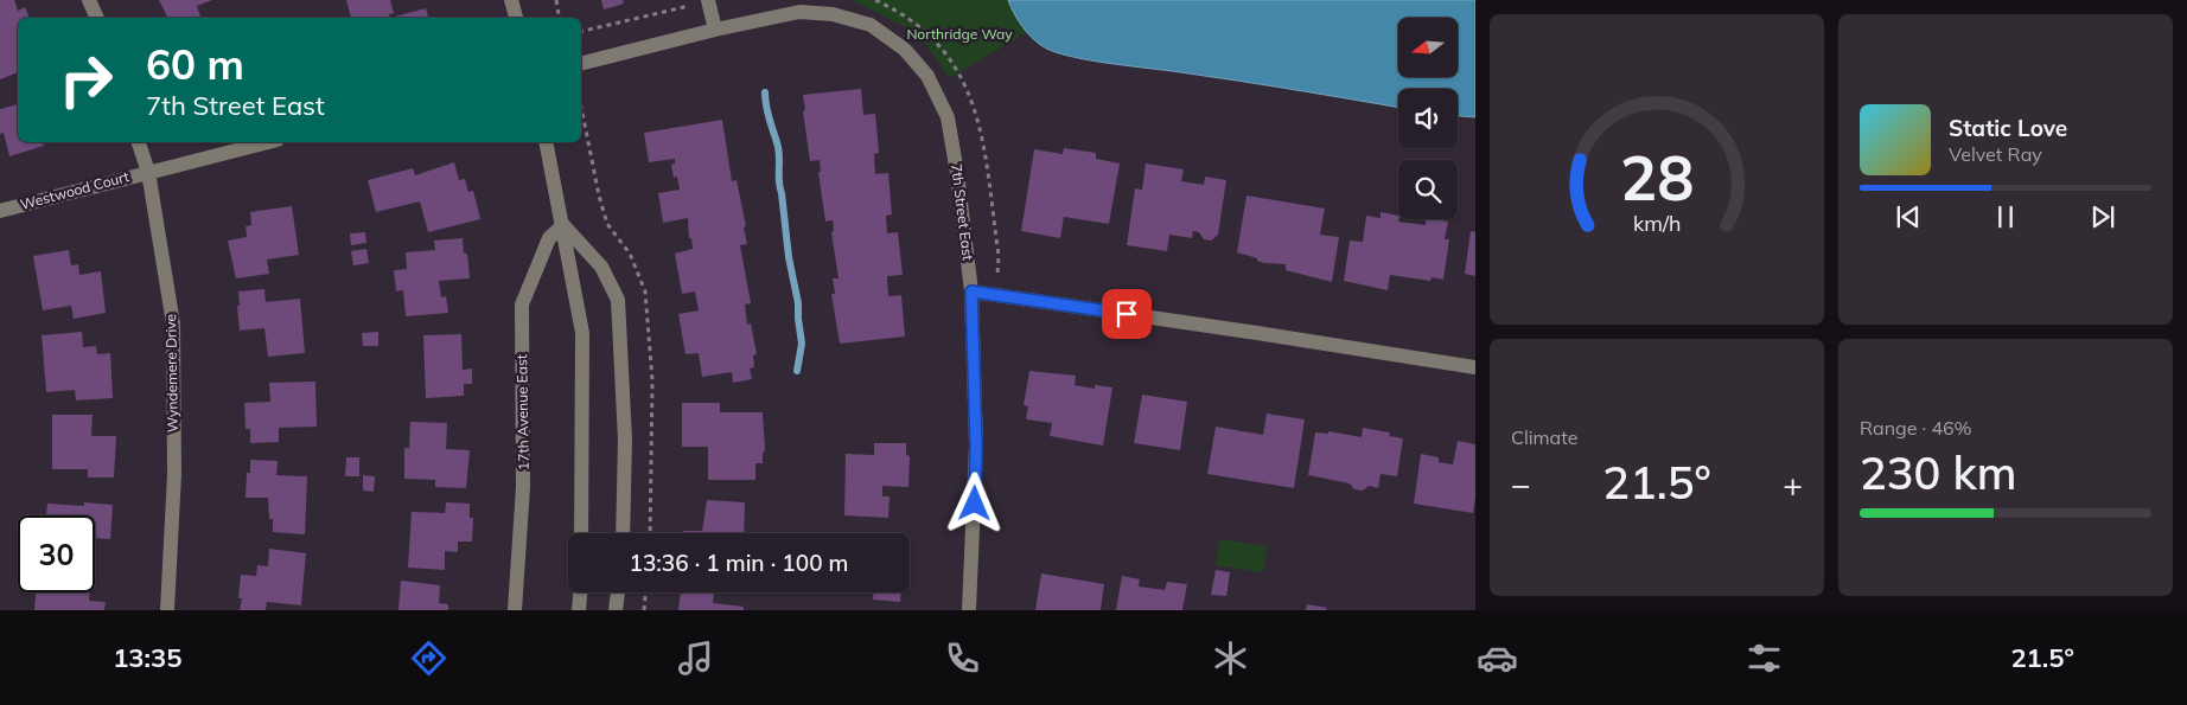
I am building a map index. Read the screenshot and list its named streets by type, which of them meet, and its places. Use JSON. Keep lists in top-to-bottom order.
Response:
{
  "streets": {
    "street": [
      "Westwood Court",
      "7th Street East",
      "Wyndemere Drive",
      "17th Avenue East"
    ]
  },
  "crossings": [
    ["Westwood Court", "Wyndemere Drive"]
  ],
  "parks": ["Northridge Way"],
  "north": "left",
  "page": {
    "turn": ["60 m", "7th Street East"],
    "song": ["Static Love", "Velvet Ray"],
    "tile": [
      "Climate",
      ["Range · 46%", "230 km"]
    ],
    "heat": ["−", "21.5°", "+"],
    "limit": "30",
    "trip": "13:36 · 1 min · 100 m",
    "tabs": ["13:35", "21.5°"],
    "gauge": ["28", "km/h"]
  }
}
